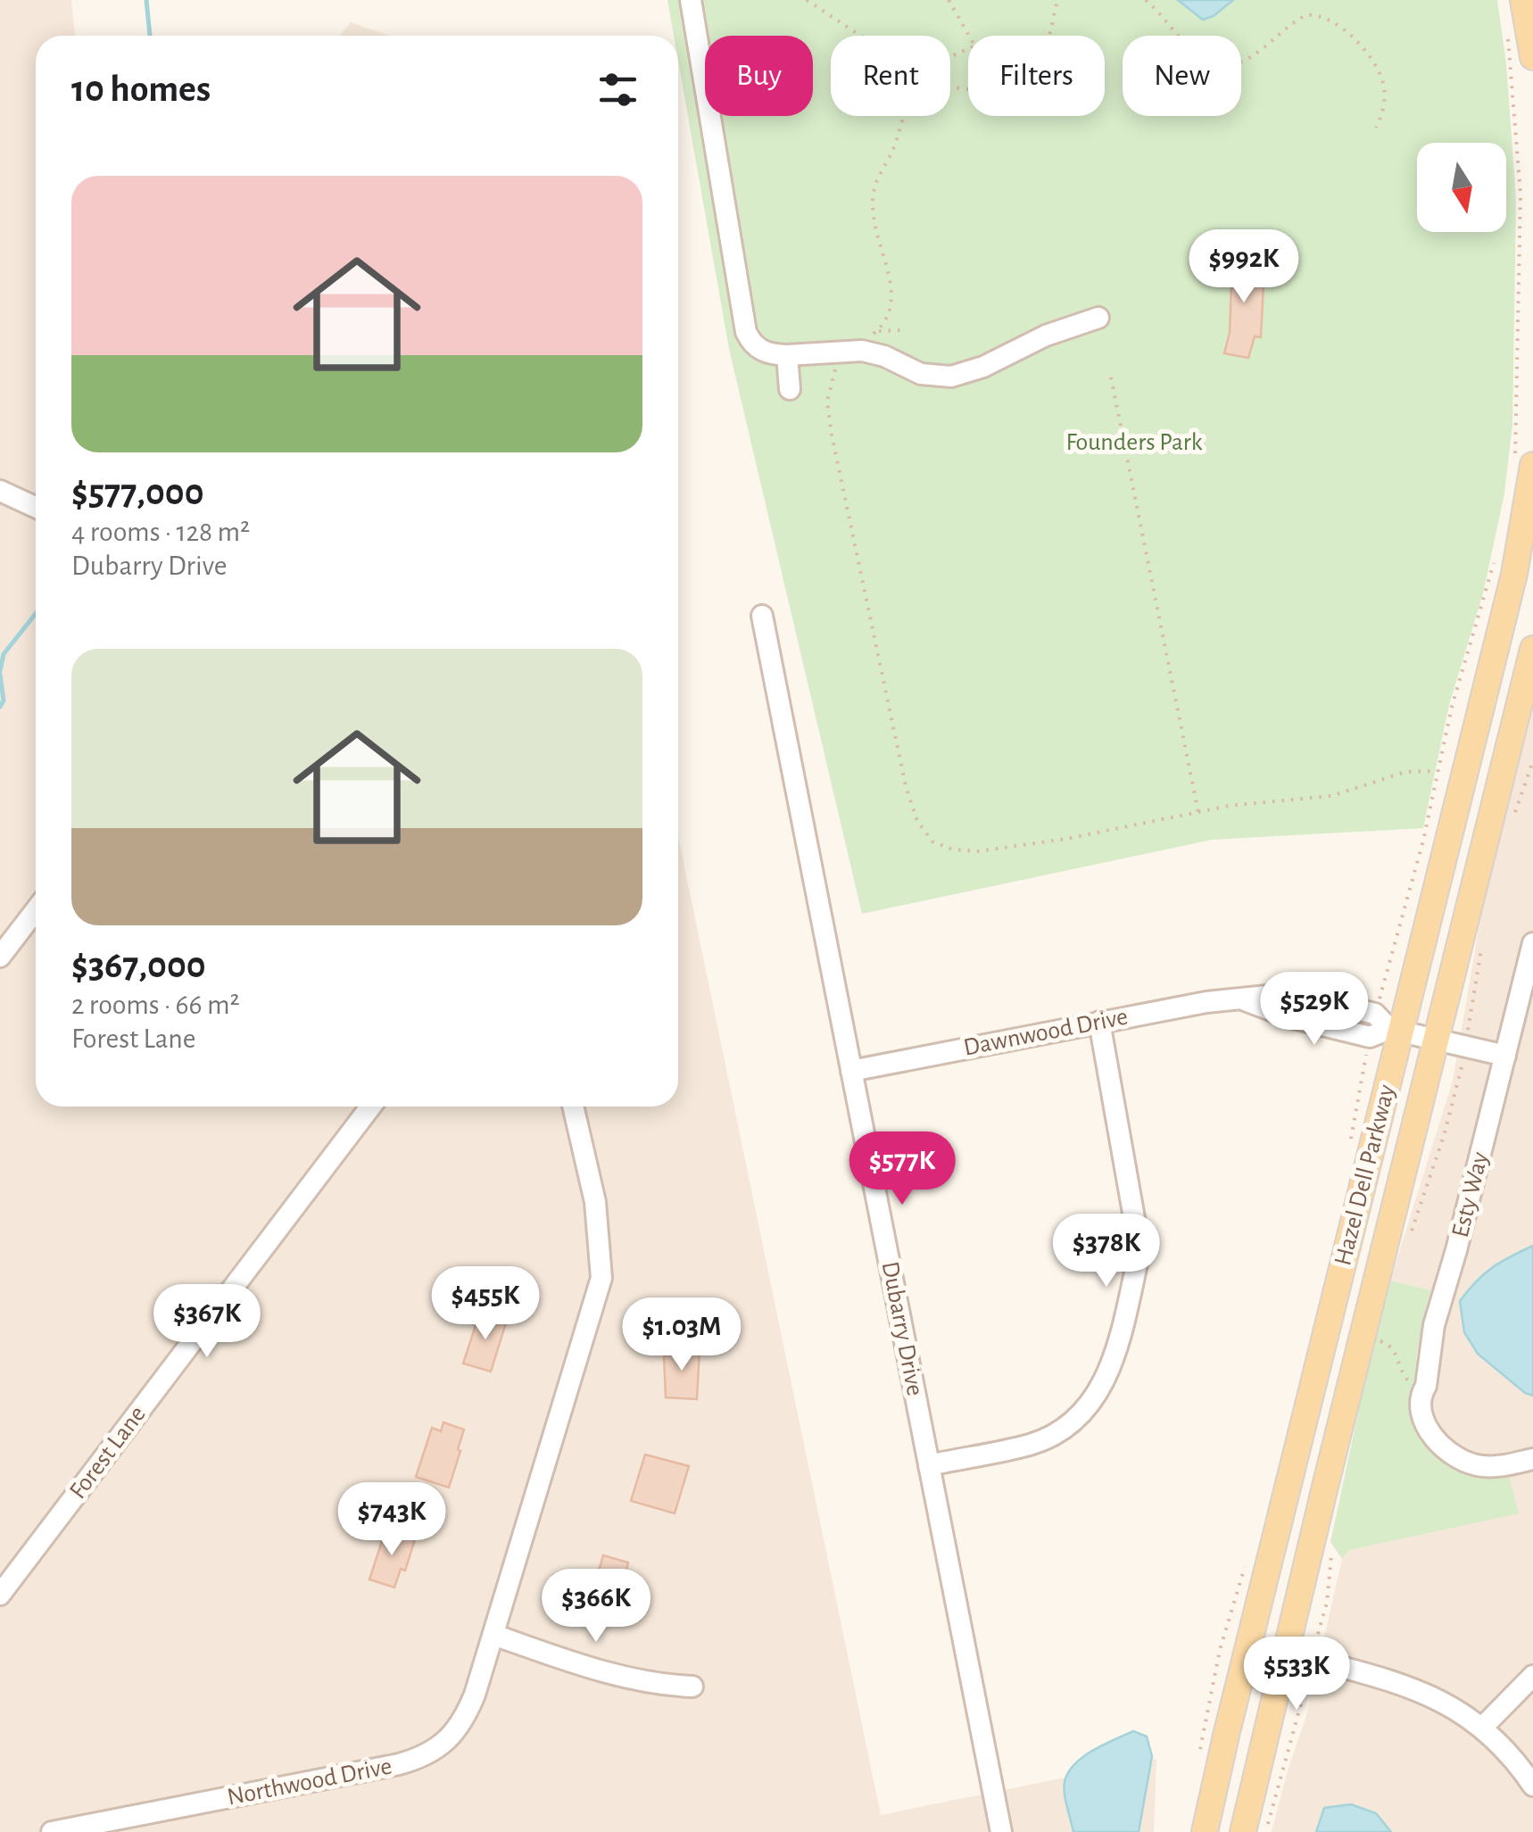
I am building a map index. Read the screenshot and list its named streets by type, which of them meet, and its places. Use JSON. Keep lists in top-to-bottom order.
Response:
{
  "streets": {
    "main road": ["Hazel Dell Parkway"],
    "street": [
      "Dawnwood Drive",
      "Esty Way",
      "Dubarry Drive",
      "Forest Lane",
      "Northwood Drive"
    ]
  },
  "crossings": [
    ["Dawnwood Drive", "Hazel Dell Parkway"],
    ["Dawnwood Drive", "Esty Way"],
    ["Dawnwood Drive", "Dubarry Drive"]
  ],
  "parks": ["Founders Park"],
  "north": "bottom",
  "page": {
    "chip": [
      "Buy",
      "Rent",
      "Filters",
      "New"
    ],
    "heading": "10 homes",
    "list": [
      {
        "name": "$577,000",
        "note": "4 rooms · 128 m² · Dubarry Drive"
      },
      {
        "name": "$367,000",
        "note": "2 rooms · 66 m² · Forest Lane"
      }
    ],
    "price": [
      "$992K",
      "$529K",
      "$577K",
      "$378K",
      "$455K",
      "$367K",
      "$1.03M",
      "$743K",
      "$366K",
      "$533K"
    ]
  }
}
